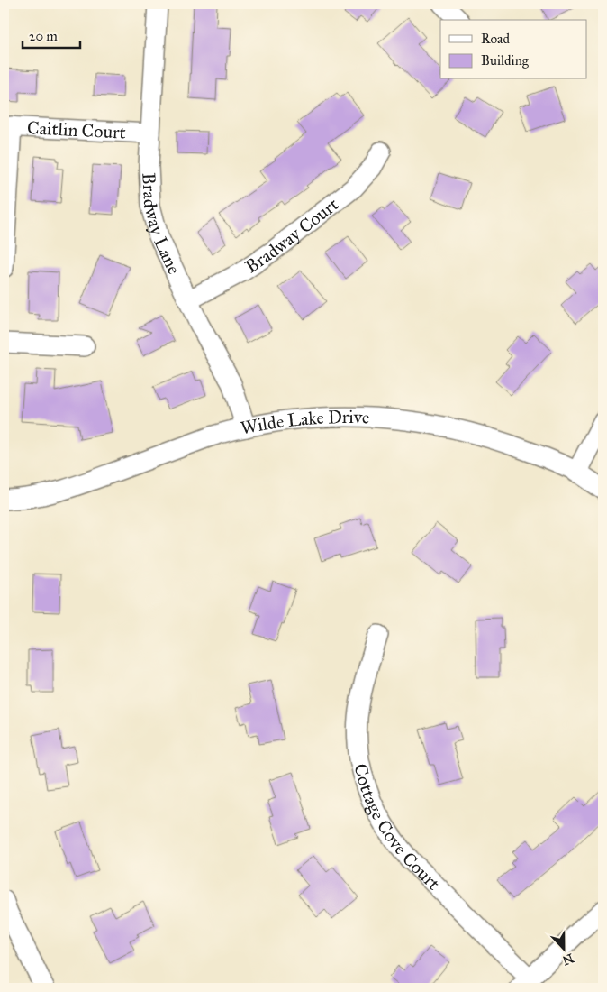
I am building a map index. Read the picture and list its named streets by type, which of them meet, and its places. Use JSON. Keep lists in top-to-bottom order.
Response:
{
  "streets": {
    "street": [
      "Caitlin Court",
      "Bradway Lane",
      "Bradway Court",
      "Wilde Lake Drive",
      "Cottage Cove Court"
    ]
  },
  "crossings": [
    ["Caitlin Court", "Bradway Lane"],
    ["Bradway Lane", "Bradway Court"],
    ["Bradway Lane", "Wilde Lake Drive"]
  ],
  "legend": ["Road", "Building"],
  "scale_bar": "20 m",
  "north": "bottom"
}
